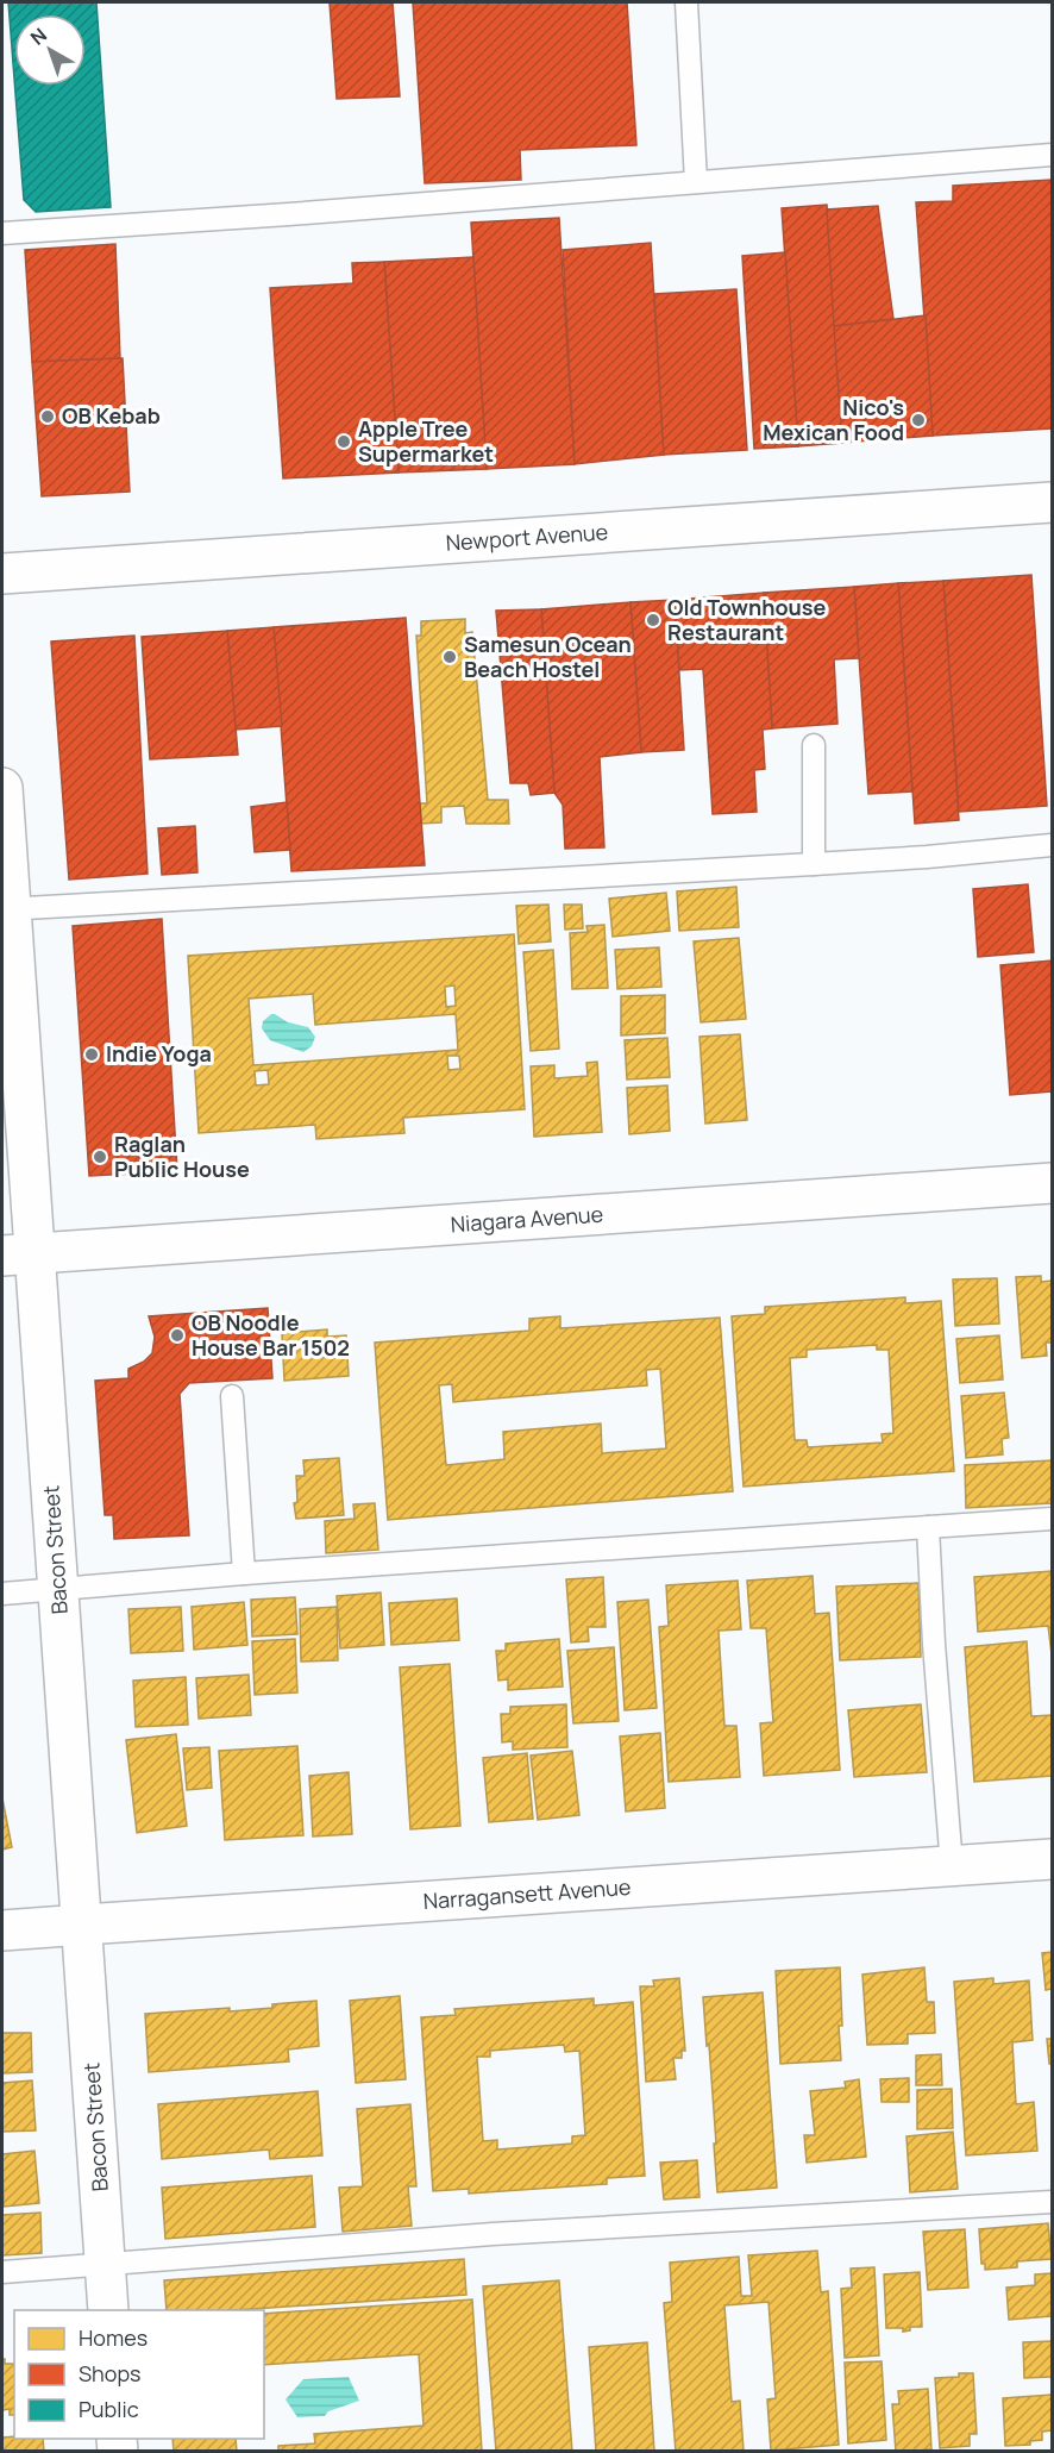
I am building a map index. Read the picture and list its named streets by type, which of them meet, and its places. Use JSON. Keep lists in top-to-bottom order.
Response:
{
  "streets": {
    "street": [
      "Newport Avenue",
      "Niagara Avenue",
      "Bacon Street",
      "Narragansett Avenue"
    ]
  },
  "crossings": [
    ["Niagara Avenue", "Bacon Street"],
    ["Bacon Street", "Narragansett Avenue"]
  ],
  "places": [
    "OB Kebab",
    "Nico's Mexican Food",
    "Apple Tree Supermarket",
    "Old Townhouse Restaurant",
    "Samesun Ocean Beach Hostel",
    "Indie Yoga",
    "Raglan Public House",
    "OB Noodle House Bar 1502"
  ],
  "legend": ["Homes", "Shops", "Public"],
  "north": "top left"
}
